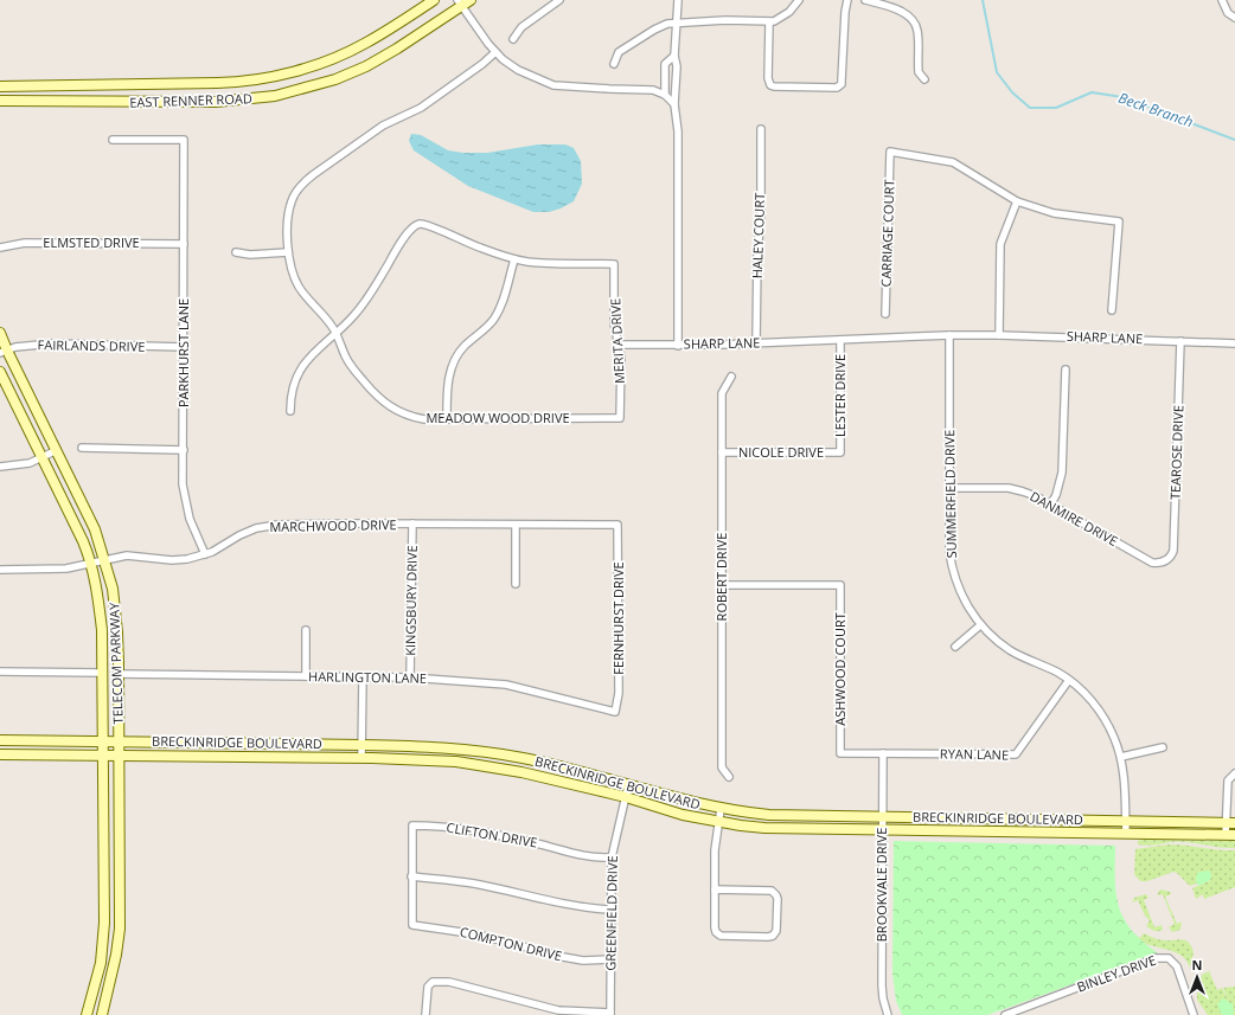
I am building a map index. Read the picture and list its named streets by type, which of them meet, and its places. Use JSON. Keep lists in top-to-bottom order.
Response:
{
  "streets": {
    "street": [
      "EAST RENNER ROAD",
      "CARRIAGE COURT",
      "HALEY COURT",
      "ELMSTED DRIVE",
      "SHARP LANE",
      "MERITA DRIVE",
      "FAIRLANDS DRIVE",
      "PARKHURST LANE",
      "LESTER DRIVE",
      "MEADOW WOOD DRIVE",
      "NICOLE DRIVE",
      "TEAROSE DRIVE",
      "SUMMERFIELD DRIVE",
      "DANMIRE DRIVE",
      "MARCHWOOD DRIVE",
      "ROBERT DRIVE",
      "KINGSBURY DRIVE",
      "FERNHURST DRIVE",
      "TELECOM PARKWAY",
      "ASHWOOD COURT",
      "HARLINGTON LANE",
      "BRECKINRIDGE BOULEVARD",
      "RYAN LANE",
      "CLIFTON DRIVE",
      "BROOKVALE DRIVE",
      "GREENFIELD DRIVE",
      "COMPTON DRIVE",
      "BINLEY DRIVE"
    ]
  },
  "crossings": [
    ["HALEY COURT", "SHARP LANE"],
    ["ELMSTED DRIVE", "PARKHURST LANE"],
    ["SHARP LANE", "LESTER DRIVE"],
    ["SHARP LANE", "TEAROSE DRIVE"],
    ["SHARP LANE", "SUMMERFIELD DRIVE"],
    ["MERITA DRIVE", "MEADOW WOOD DRIVE"],
    ["FAIRLANDS DRIVE", "PARKHURST LANE"],
    ["FAIRLANDS DRIVE", "TELECOM PARKWAY"],
    ["PARKHURST LANE", "MARCHWOOD DRIVE"],
    ["LESTER DRIVE", "NICOLE DRIVE"],
    ["NICOLE DRIVE", "ROBERT DRIVE"],
    ["TEAROSE DRIVE", "DANMIRE DRIVE"],
    ["SUMMERFIELD DRIVE", "DANMIRE DRIVE"],
    ["SUMMERFIELD DRIVE", "BRECKINRIDGE BOULEVARD"],
    ["SUMMERFIELD DRIVE", "RYAN LANE"],
    ["MARCHWOOD DRIVE", "KINGSBURY DRIVE"],
    ["MARCHWOOD DRIVE", "FERNHURST DRIVE"],
    ["MARCHWOOD DRIVE", "TELECOM PARKWAY"],
    ["ROBERT DRIVE", "ASHWOOD COURT"],
    ["KINGSBURY DRIVE", "HARLINGTON LANE"],
    ["FERNHURST DRIVE", "HARLINGTON LANE"],
    ["TELECOM PARKWAY", "HARLINGTON LANE"],
    ["TELECOM PARKWAY", "BRECKINRIDGE BOULEVARD"],
    ["ASHWOOD COURT", "RYAN LANE"],
    ["BRECKINRIDGE BOULEVARD", "BROOKVALE DRIVE"],
    ["BRECKINRIDGE BOULEVARD", "GREENFIELD DRIVE"],
    ["RYAN LANE", "BROOKVALE DRIVE"],
    ["CLIFTON DRIVE", "GREENFIELD DRIVE"],
    ["CLIFTON DRIVE", "COMPTON DRIVE"],
    ["GREENFIELD DRIVE", "COMPTON DRIVE"]
  ],
  "water": ["Beck Branch"],
  "north": "top"
}
